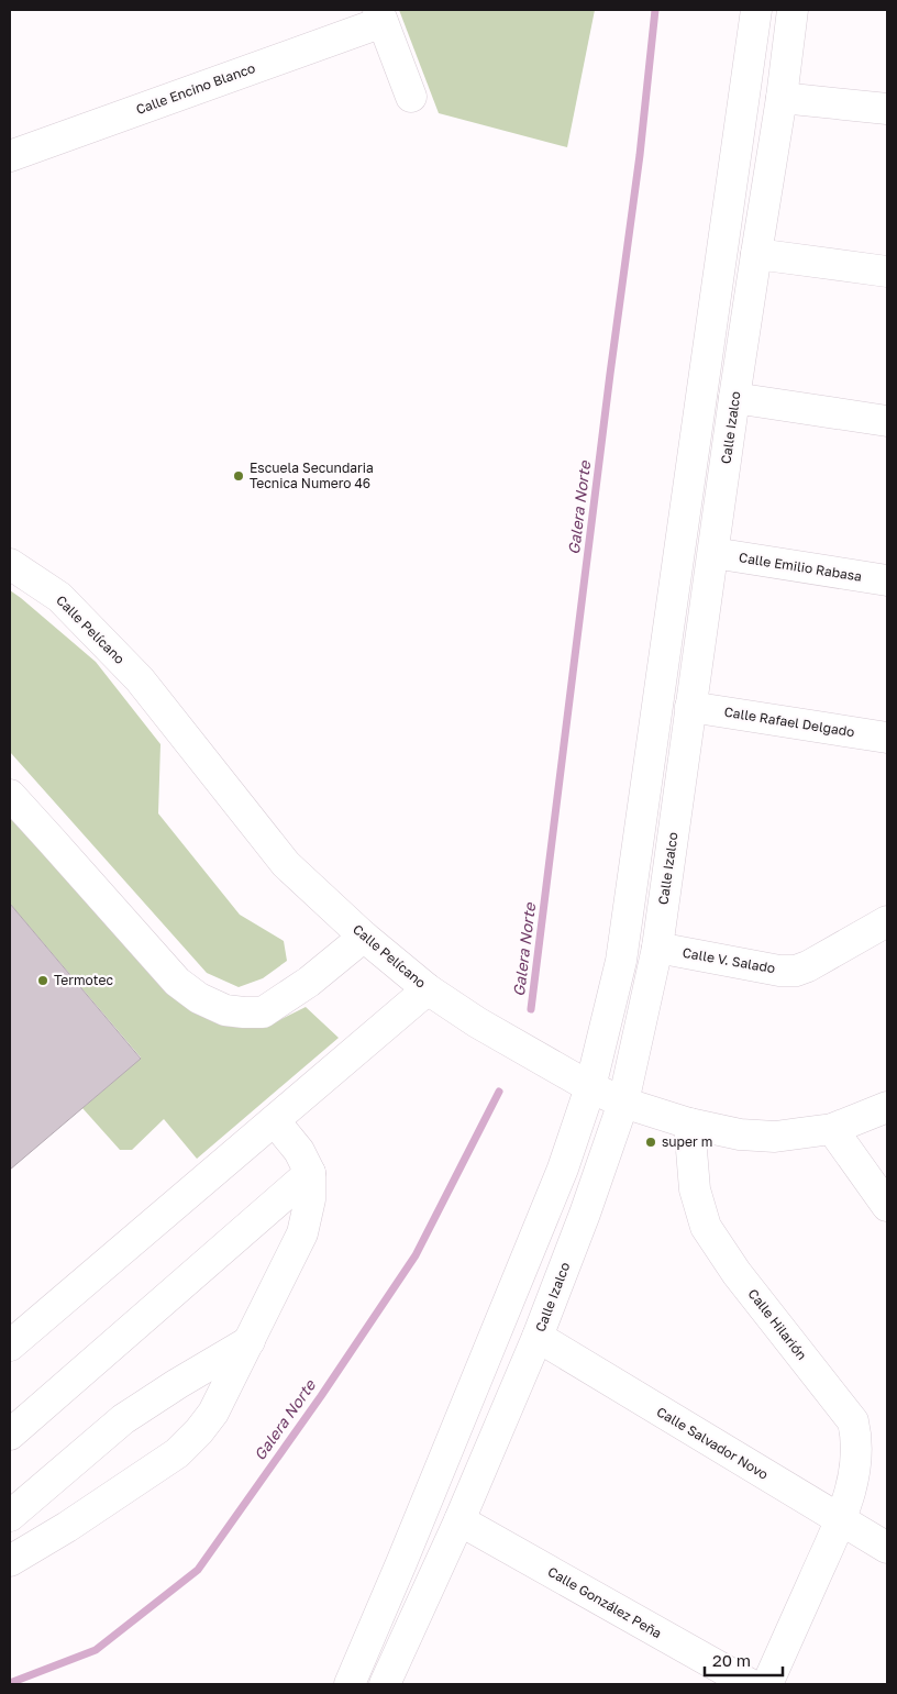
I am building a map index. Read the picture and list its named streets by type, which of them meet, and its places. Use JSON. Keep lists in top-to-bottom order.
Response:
{
  "streets": {
    "main road": [
      "Calle Encino Blanco",
      "Calle Izalco",
      "Calle Emilio Rabasa",
      "Calle Pelícano",
      "Calle Rafael Delgado",
      "Calle V. Salado",
      "Calle Hilarión",
      "Calle Salvador Novo",
      "Calle González Peña"
    ]
  },
  "crossings": [
    ["Calle Izalco", "Calle Emilio Rabasa"],
    ["Calle Izalco", "Calle Pelícano"],
    ["Calle Izalco", "Calle Rafael Delgado"],
    ["Calle Izalco", "Calle V. Salado"],
    ["Calle Izalco", "Calle Salvador Novo"],
    ["Calle Izalco", "Calle González Peña"],
    ["Calle Pelícano", "Calle Hilarión"],
    ["Calle Hilarión", "Calle Salvador Novo"]
  ],
  "water": ["Galera Norte"],
  "places": ["Escuela Secundaria Tecnica Numero 46", "Termotec", "super m"],
  "scale_bar": "20 m"
}
